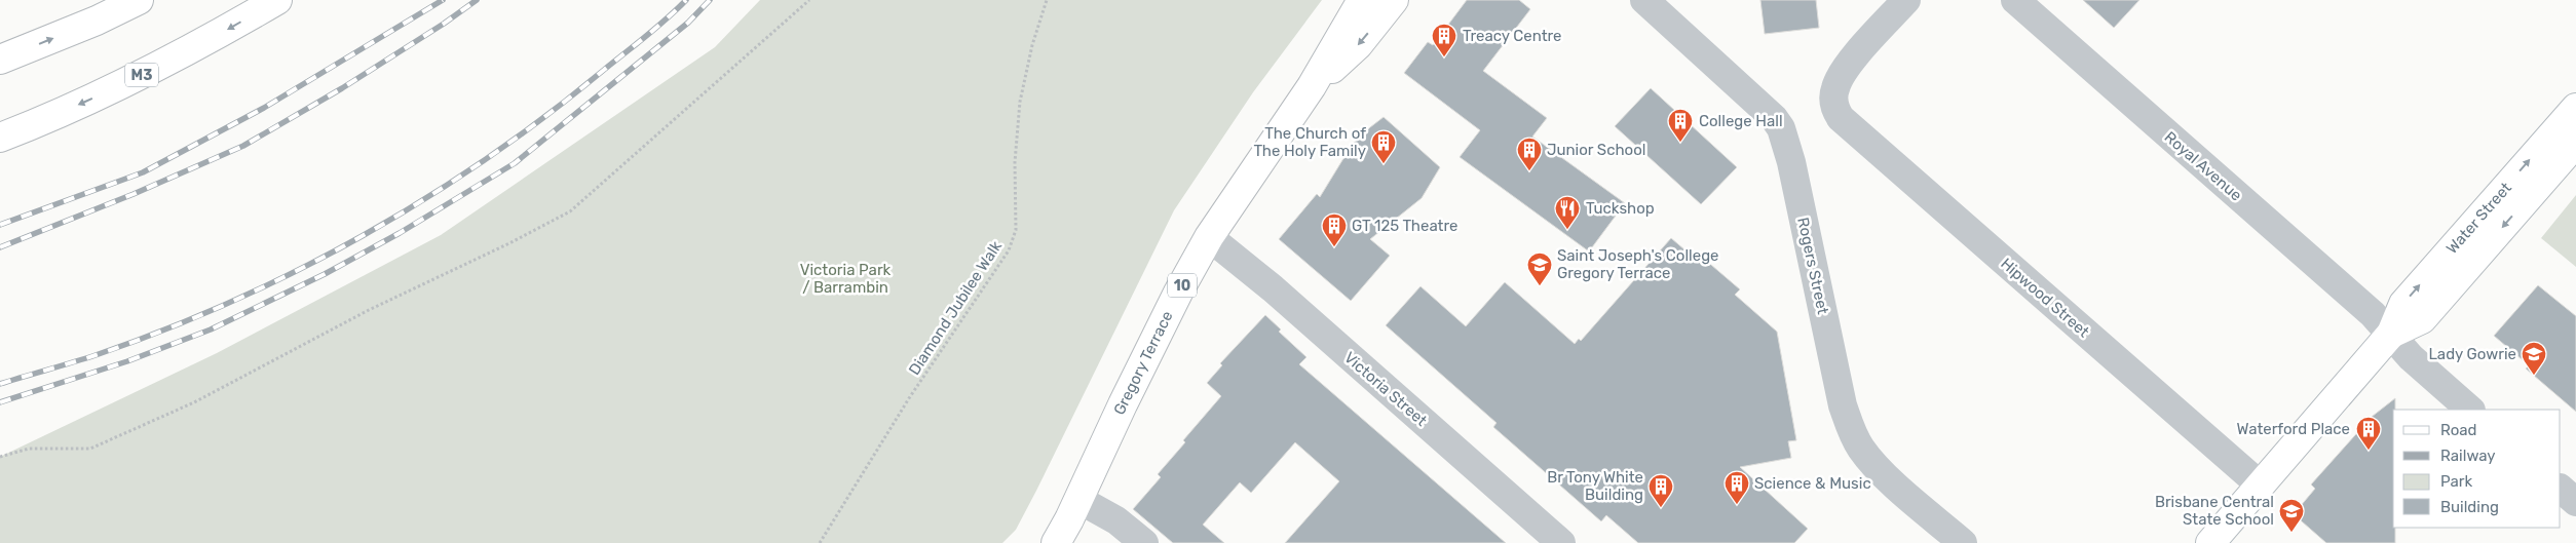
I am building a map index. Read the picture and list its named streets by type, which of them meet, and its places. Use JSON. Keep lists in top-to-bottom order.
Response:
{
  "streets": {
    "main road": [
      "M3",
      "Water Street",
      "10",
      "Gregory Terrace"
    ],
    "street": [
      "Royal Avenue",
      "Rogers Street",
      "Hipwood Street",
      "Victoria Street"
    ],
    "path": ["Diamond Jubilee Walk"]
  },
  "crossings": [
    ["Royal Avenue", "Water Street"],
    ["Water Street", "Hipwood Street"],
    ["Gregory Terrace", "Victoria Street"]
  ],
  "parks": ["Victoria Park / Barrambin"],
  "places": {
    "building": [
      "Treacy Centre",
      "College Hall",
      "The Church of The Holy Family",
      "Junior School",
      "GT 125 Theatre",
      "Waterford Place",
      "Science & Music",
      "Br Tony White Building"
    ],
    "restaurant": ["Tuckshop"],
    "school or university": ["Saint Joseph's College Gregory Terrace", "Lady Gowrie", "Brisbane Central State School"]
  },
  "legend": [
    "Road",
    "Railway",
    "Park",
    "Building"
  ]
}
